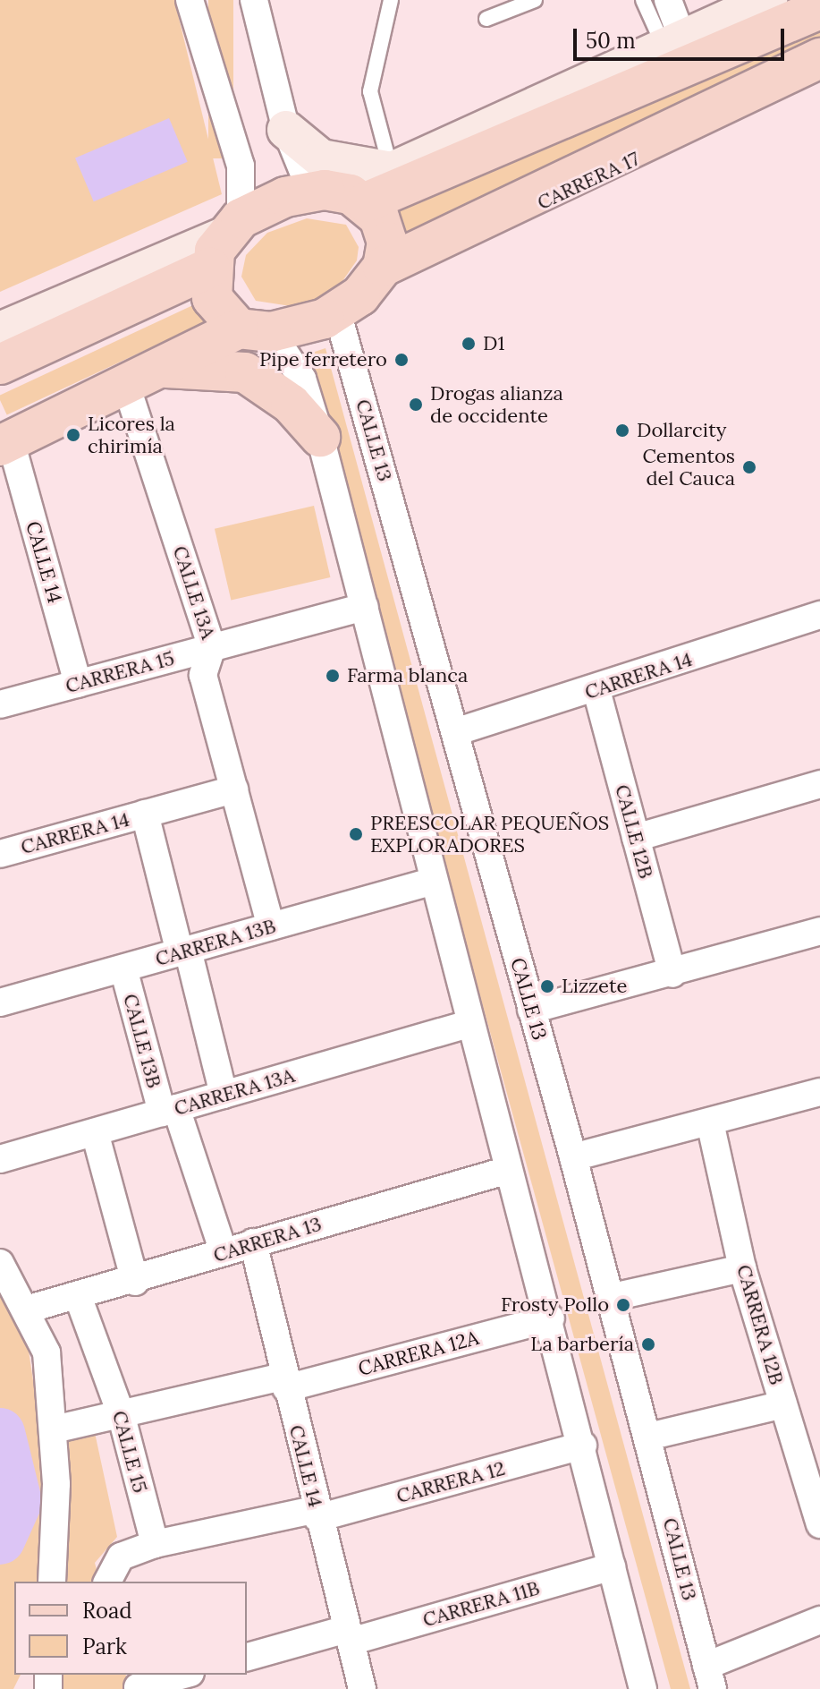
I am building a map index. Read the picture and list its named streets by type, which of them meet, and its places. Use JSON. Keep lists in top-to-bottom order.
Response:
{
  "streets": {
    "main road": ["CARRERA 17"],
    "street": [
      "CALLE 13",
      "CALLE 14",
      "CALLE 13A",
      "CARRERA 15",
      "CARRERA 14",
      "CALLE 12B",
      "CARRERA 13B",
      "CALLE 13B",
      "CARRERA 13A",
      "CARRERA 13",
      "CARRERA 12B",
      "CARRERA 12A",
      "CALLE 15",
      "CARRERA 12",
      "CARRERA 11B"
    ]
  },
  "crossings": [
    ["CARRERA 17", "CALLE 13"],
    ["CALLE 13", "CARRERA 14"],
    ["CALLE 14", "CARRERA 15"],
    ["CALLE 14", "CARRERA 13"],
    ["CALLE 14", "CARRERA 12A"],
    ["CALLE 14", "CARRERA 12"],
    ["CALLE 14", "CARRERA 11B"],
    ["CALLE 13A", "CARRERA 15"],
    ["CALLE 13A", "CARRERA 14"],
    ["CALLE 13A", "CARRERA 13B"],
    ["CARRERA 14", "CALLE 12B"],
    ["CARRERA 13B", "CALLE 13B"],
    ["CALLE 13B", "CARRERA 13A"],
    ["CARRERA 13", "CALLE 15"],
    ["CARRERA 12A", "CALLE 15"],
    ["CALLE 15", "CARRERA 12"]
  ],
  "places": [
    "D1",
    "Pipe ferretero",
    "Drogas alianza de occidente",
    "Dollarcity",
    "Licores la chirimía",
    "Cementos del Cauca",
    "Farma blanca",
    "PREESCOLAR PEQUEÑOS EXPLORADORES",
    "Lizzete",
    "Frosty Pollo",
    "La barbería"
  ],
  "legend": ["Road", "Park"],
  "scale_bar": "50 m"
}
